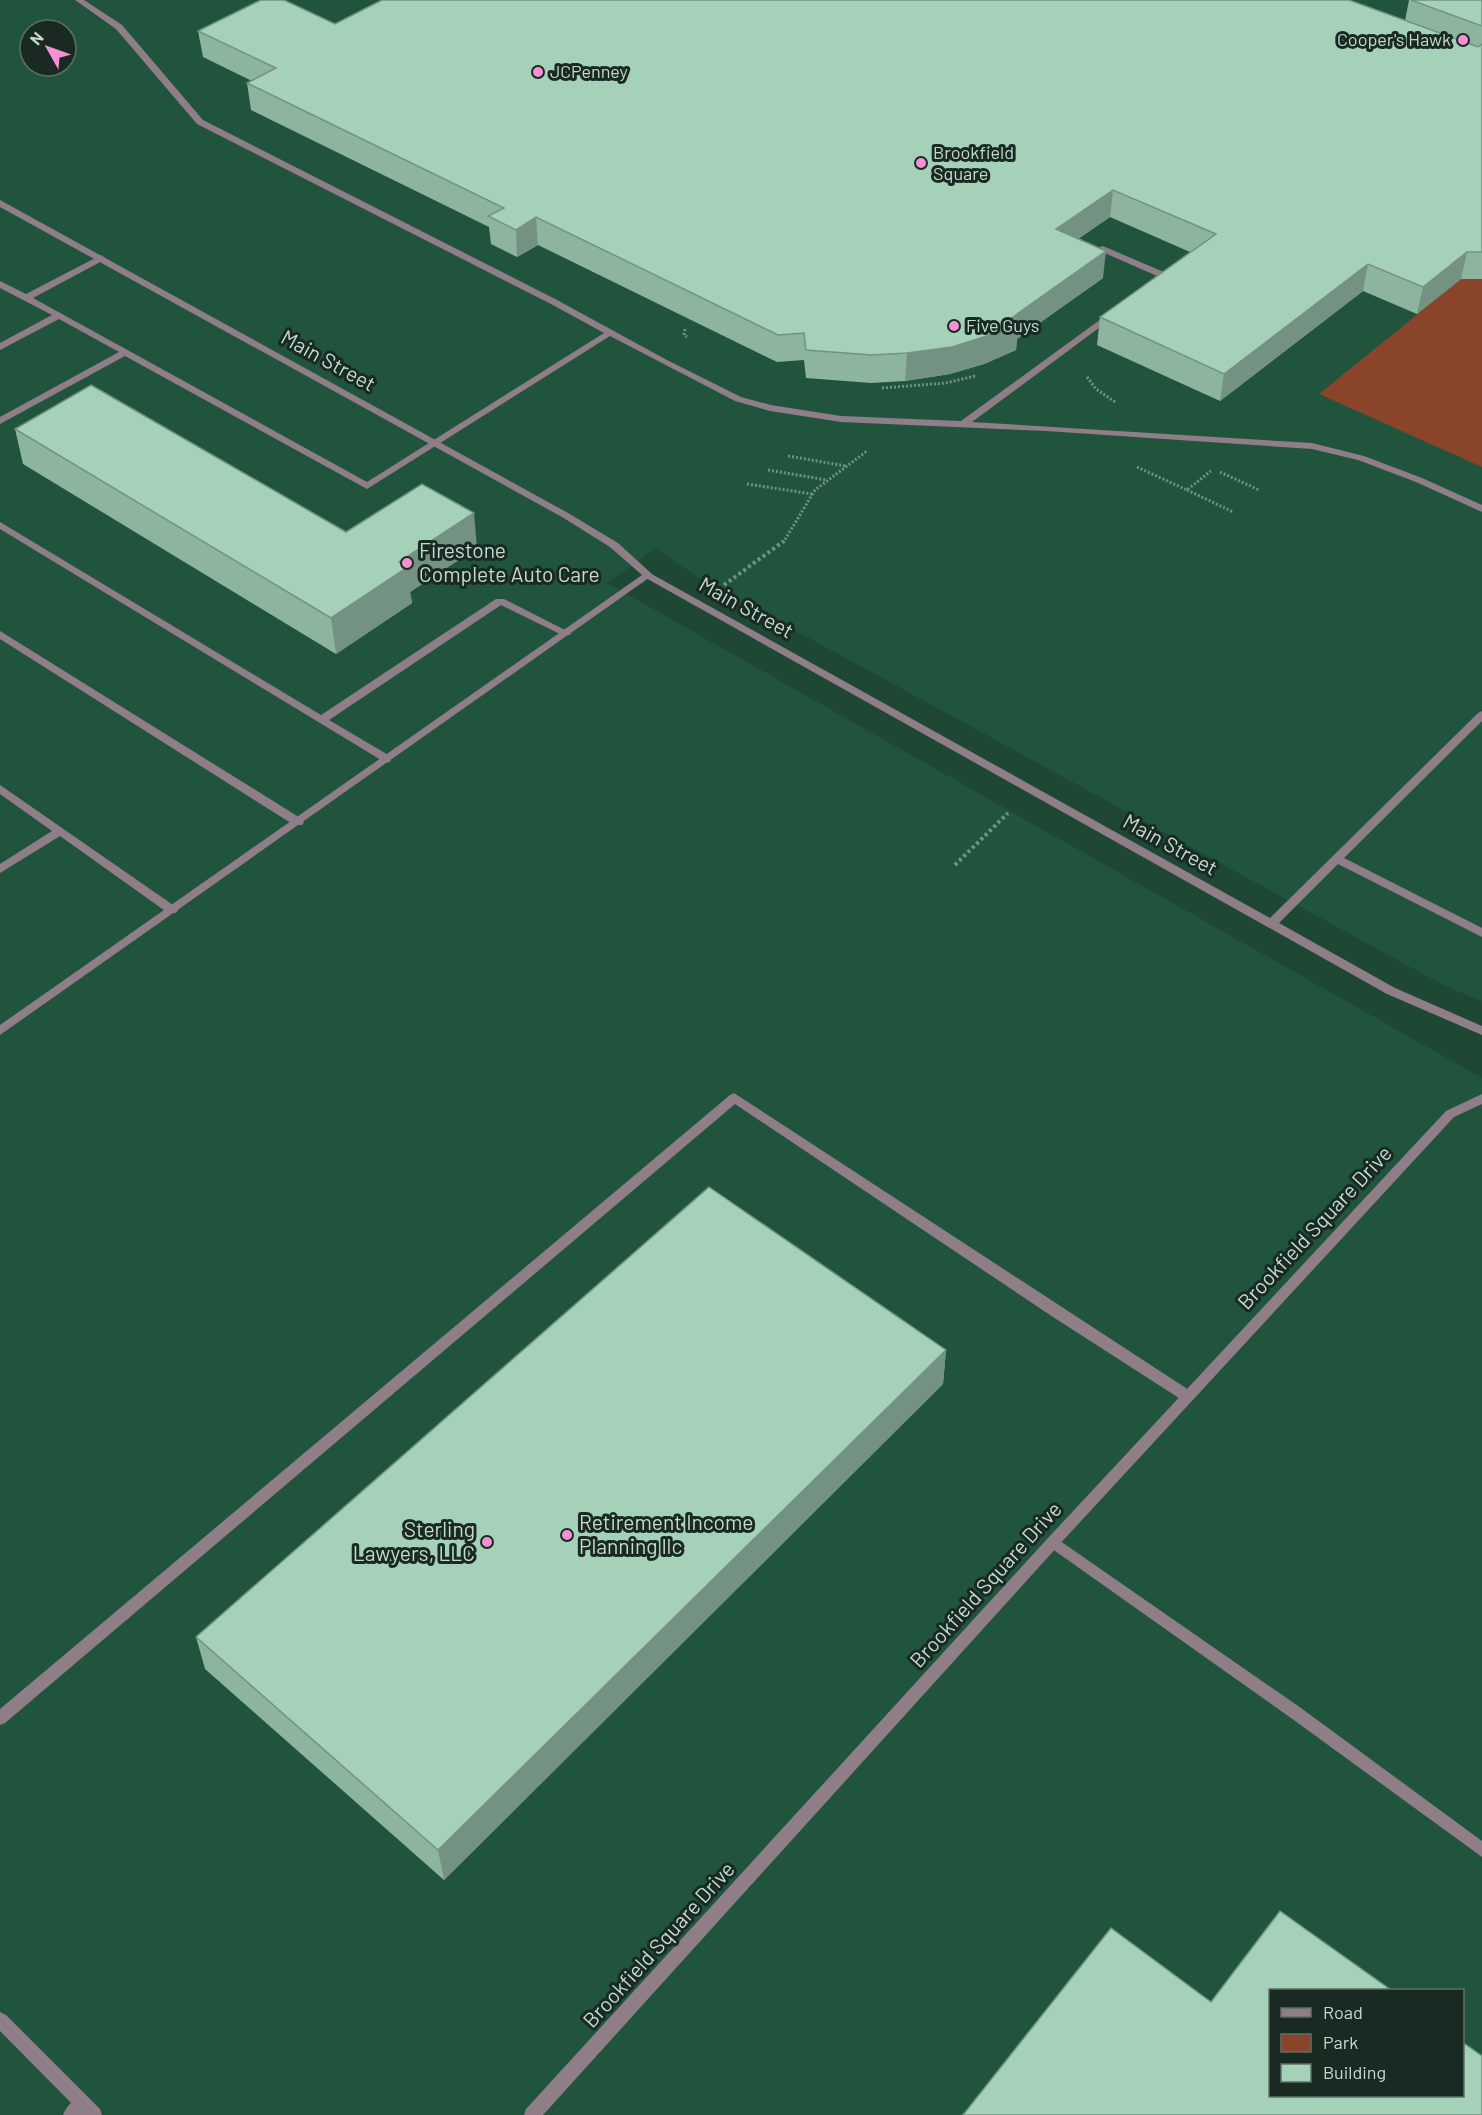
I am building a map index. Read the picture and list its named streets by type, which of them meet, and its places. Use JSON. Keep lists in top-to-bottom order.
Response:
{
  "streets": {
    "street": ["Main Street", "Brookfield Square Drive"]
  },
  "places": [
    "Cooper's Hawk",
    "JCPenney",
    "Brookfield Square",
    "Five Guys",
    "Firestone Complete Auto Care",
    "Retirement Income Planning llc",
    "Sterling Lawyers, LLC"
  ],
  "legend": ["Road", "Park", "Building"],
  "north": "top left"
}
